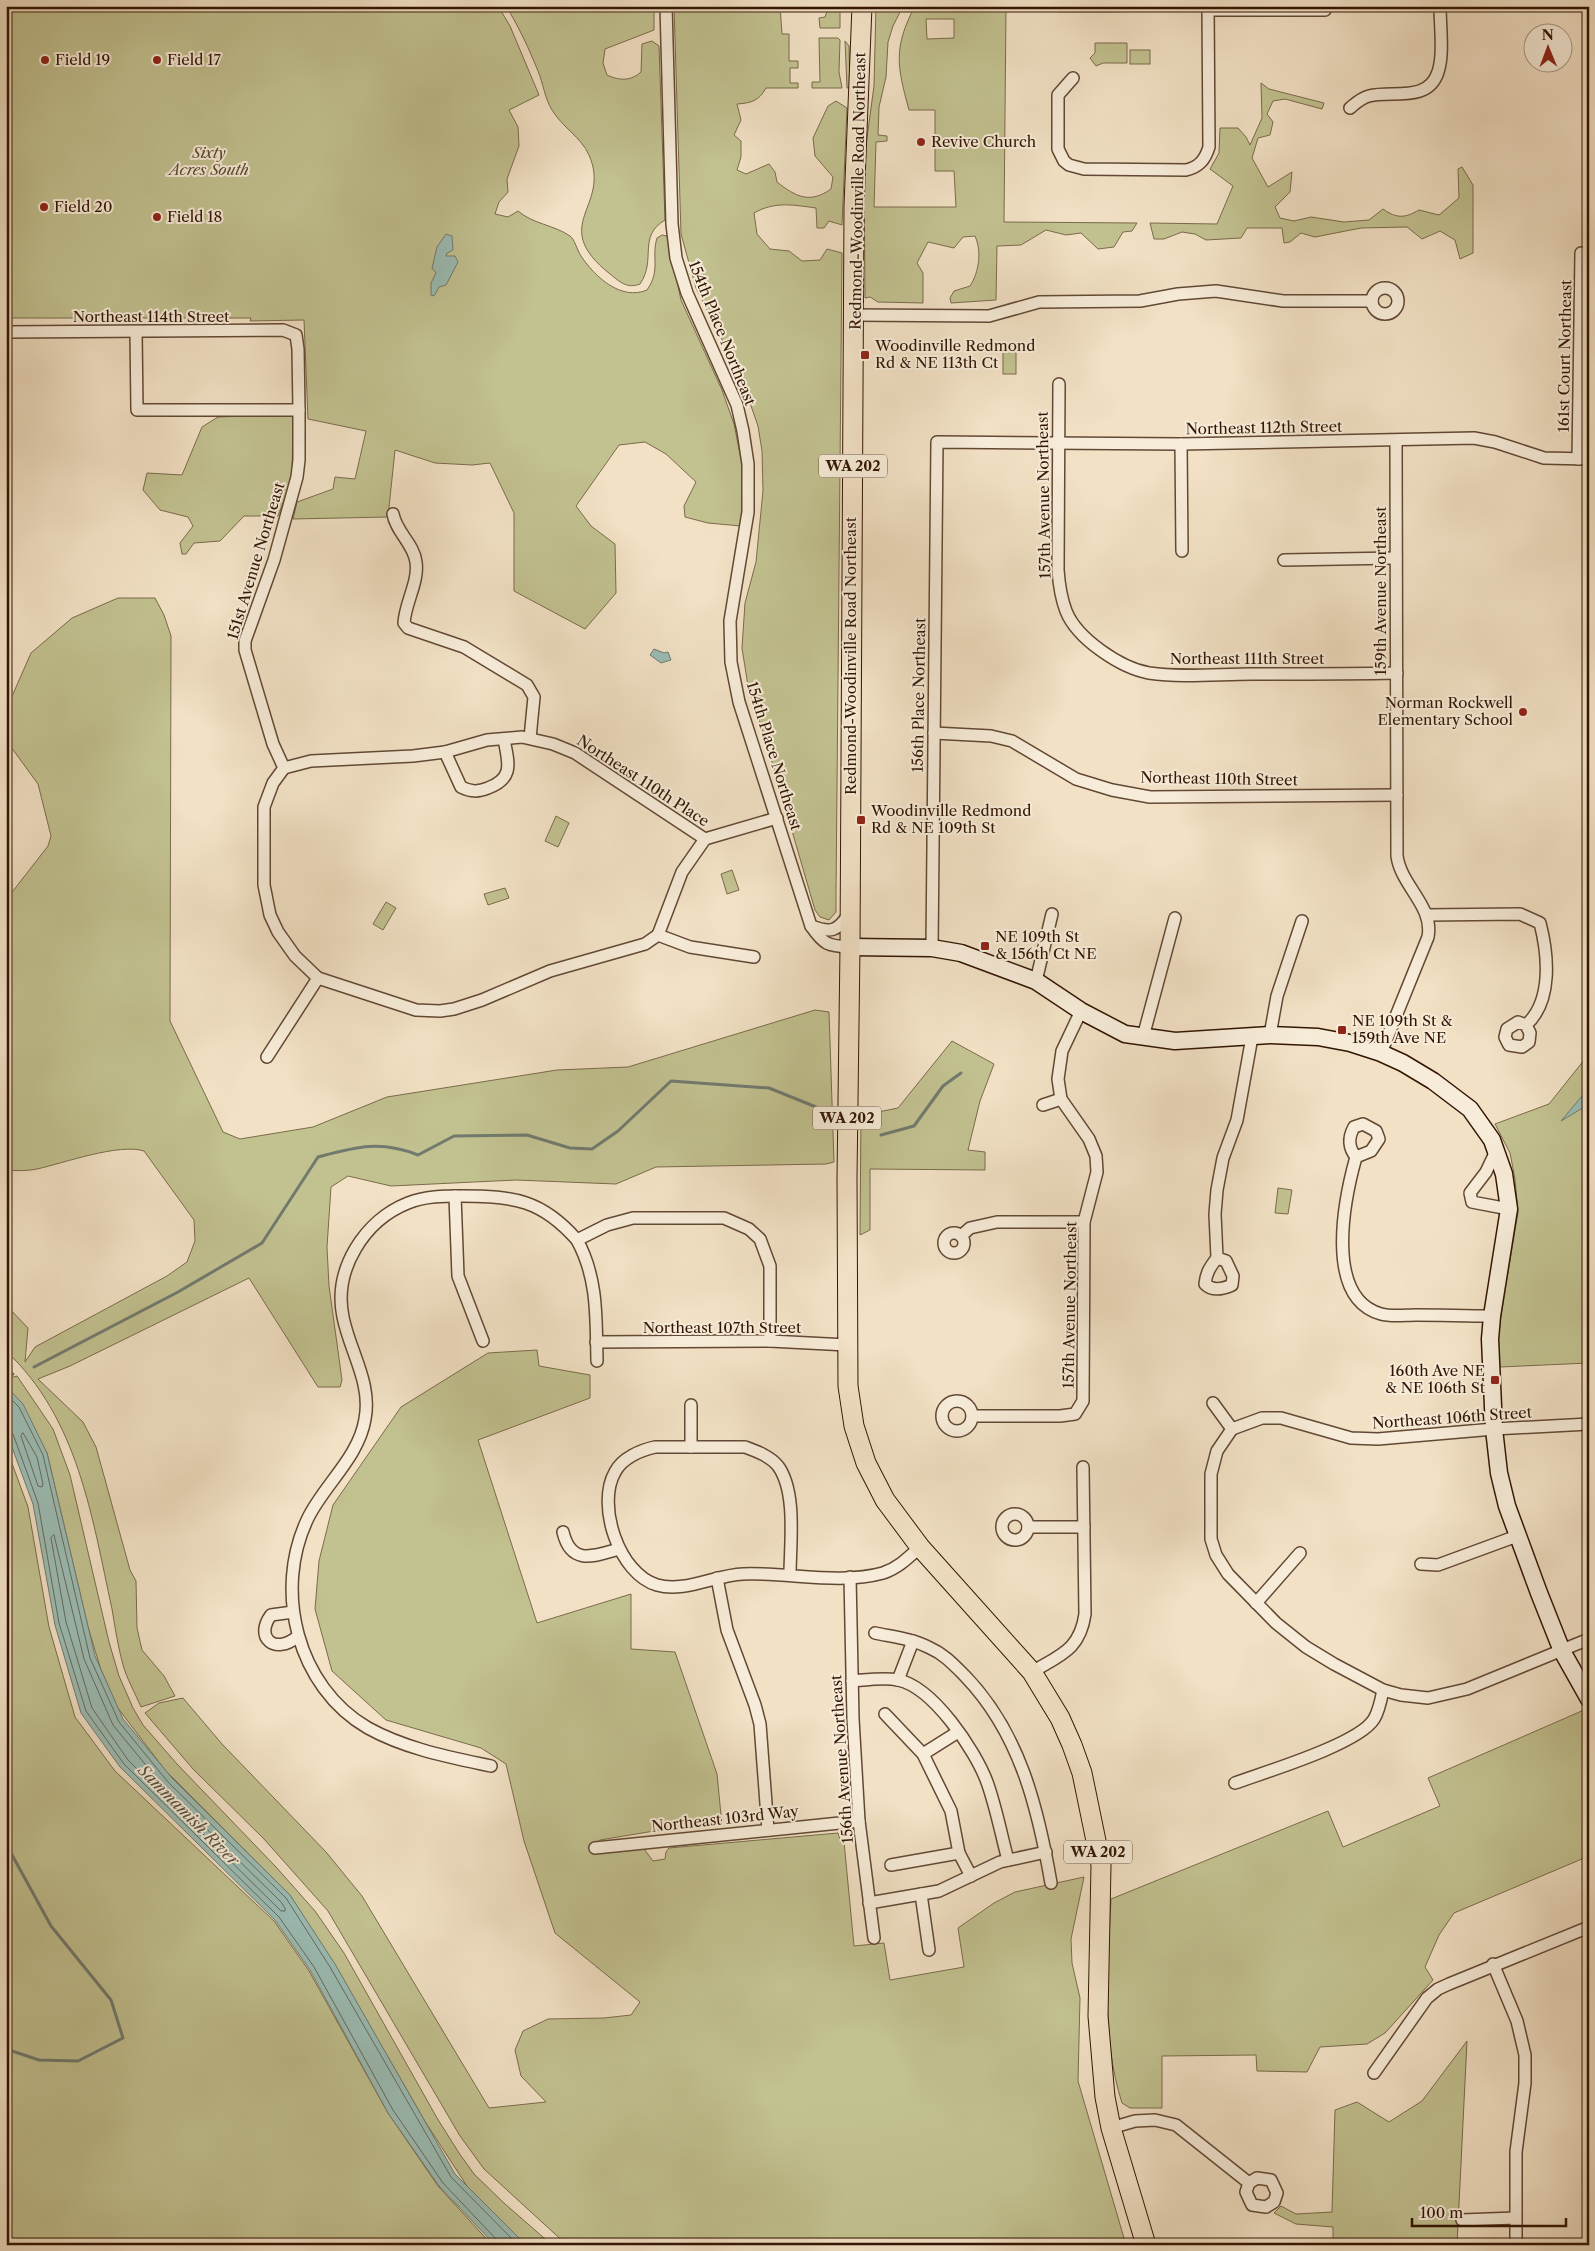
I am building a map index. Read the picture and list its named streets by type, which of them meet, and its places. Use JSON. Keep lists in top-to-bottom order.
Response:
{
  "streets": {
    "main road": ["Redmond-Woodinville Road Northeast", "WA 202"],
    "street": [
      "Northeast 114th Street",
      "154th Place Northeast",
      "161st Court Northeast",
      "Northeast 112th Street",
      "157th Avenue Northeast",
      "151st Avenue Northeast",
      "159th Avenue Northeast",
      "Northeast 111th Street",
      "156th Place Northeast",
      "Northeast 110th Street",
      "Northeast 110th Place",
      "Northeast 107th Street",
      "Northeast 106th Street",
      "156th Avenue Northeast",
      "Northeast 103rd Way"
    ]
  },
  "crossings": [
    ["Redmond-Woodinville Road Northeast", "154th Place Northeast"],
    ["Redmond-Woodinville Road Northeast", "Northeast 107th Street"],
    ["Northeast 114th Street", "151st Avenue Northeast"],
    ["154th Place Northeast", "Northeast 110th Place"],
    ["161st Court Northeast", "Northeast 112th Street"],
    ["Northeast 112th Street", "157th Avenue Northeast"],
    ["Northeast 112th Street", "159th Avenue Northeast"],
    ["Northeast 112th Street", "156th Place Northeast"],
    ["157th Avenue Northeast", "Northeast 111th Street"],
    ["151st Avenue Northeast", "Northeast 110th Place"],
    ["159th Avenue Northeast", "Northeast 111th Street"],
    ["159th Avenue Northeast", "Northeast 110th Street"],
    ["156th Place Northeast", "Northeast 110th Street"],
    ["156th Avenue Northeast", "Northeast 103rd Way"]
  ],
  "water": ["Sammamish River"],
  "parks": ["Sixty Acres South"],
  "places": {
    "other": [
      "Field 19",
      "Field 17",
      "Revive Church",
      "Field 20",
      "Field 18",
      "Norman Rockwell Elementary School"
    ],
    "transit": [
      "Woodinville Redmond Rd & NE 113th Ct",
      "Woodinville Redmond Rd & NE 109th St",
      "NE 109th St & 156th Ct NE",
      "NE 109th St & 159th Ave NE",
      "160th Ave NE & NE 106th St"
    ]
  },
  "scale_bar": "100 m",
  "north": "top"
}
